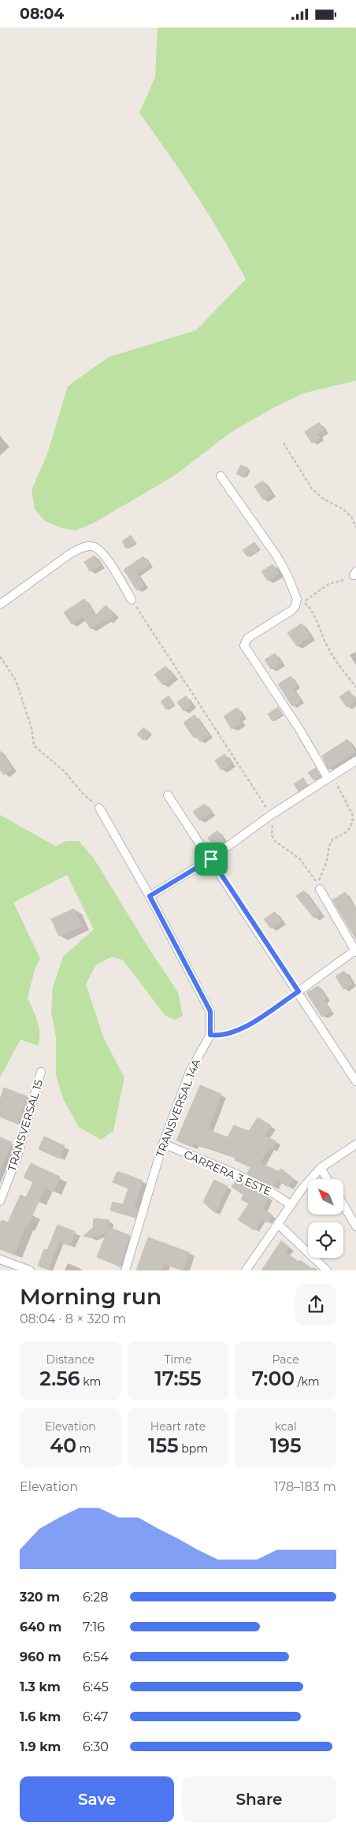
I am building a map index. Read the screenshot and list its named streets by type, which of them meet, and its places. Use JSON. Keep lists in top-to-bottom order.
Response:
{
  "streets": {
    "street": ["TRANSVERSAL 14A", "TRANSVERSAL 15", "CARRERA 3 ESTE"]
  },
  "crossings": [
    ["TRANSVERSAL 14A", "CARRERA 3 ESTE"]
  ],
  "north": "top left",
  "page": {
    "status": "08:04",
    "heading": ["Morning run", "08:04 · 8 × 320 m"],
    "stats": [
      ["Distance", "2.56 km"],
      ["Time", "17:55"],
      ["Pace", "7:00 /km"],
      ["Elevation", "40 m"],
      ["Heart rate", "155 bpm"],
      ["kcal", "195"]
    ],
    "chart": ["Elevation", "178–183 m"],
    "list": [
      {
        "name": "320 m",
        "note": "6:28"
      },
      {
        "name": "640 m",
        "note": "7:16"
      },
      {
        "name": "960 m",
        "note": "6:54"
      },
      {
        "name": "1.3 km",
        "note": "6:45"
      },
      {
        "name": "1.6 km",
        "note": "6:47"
      },
      {
        "name": "1.9 km",
        "note": "6:30"
      }
    ],
    "buttons": ["Save", "Share"]
  }
}
